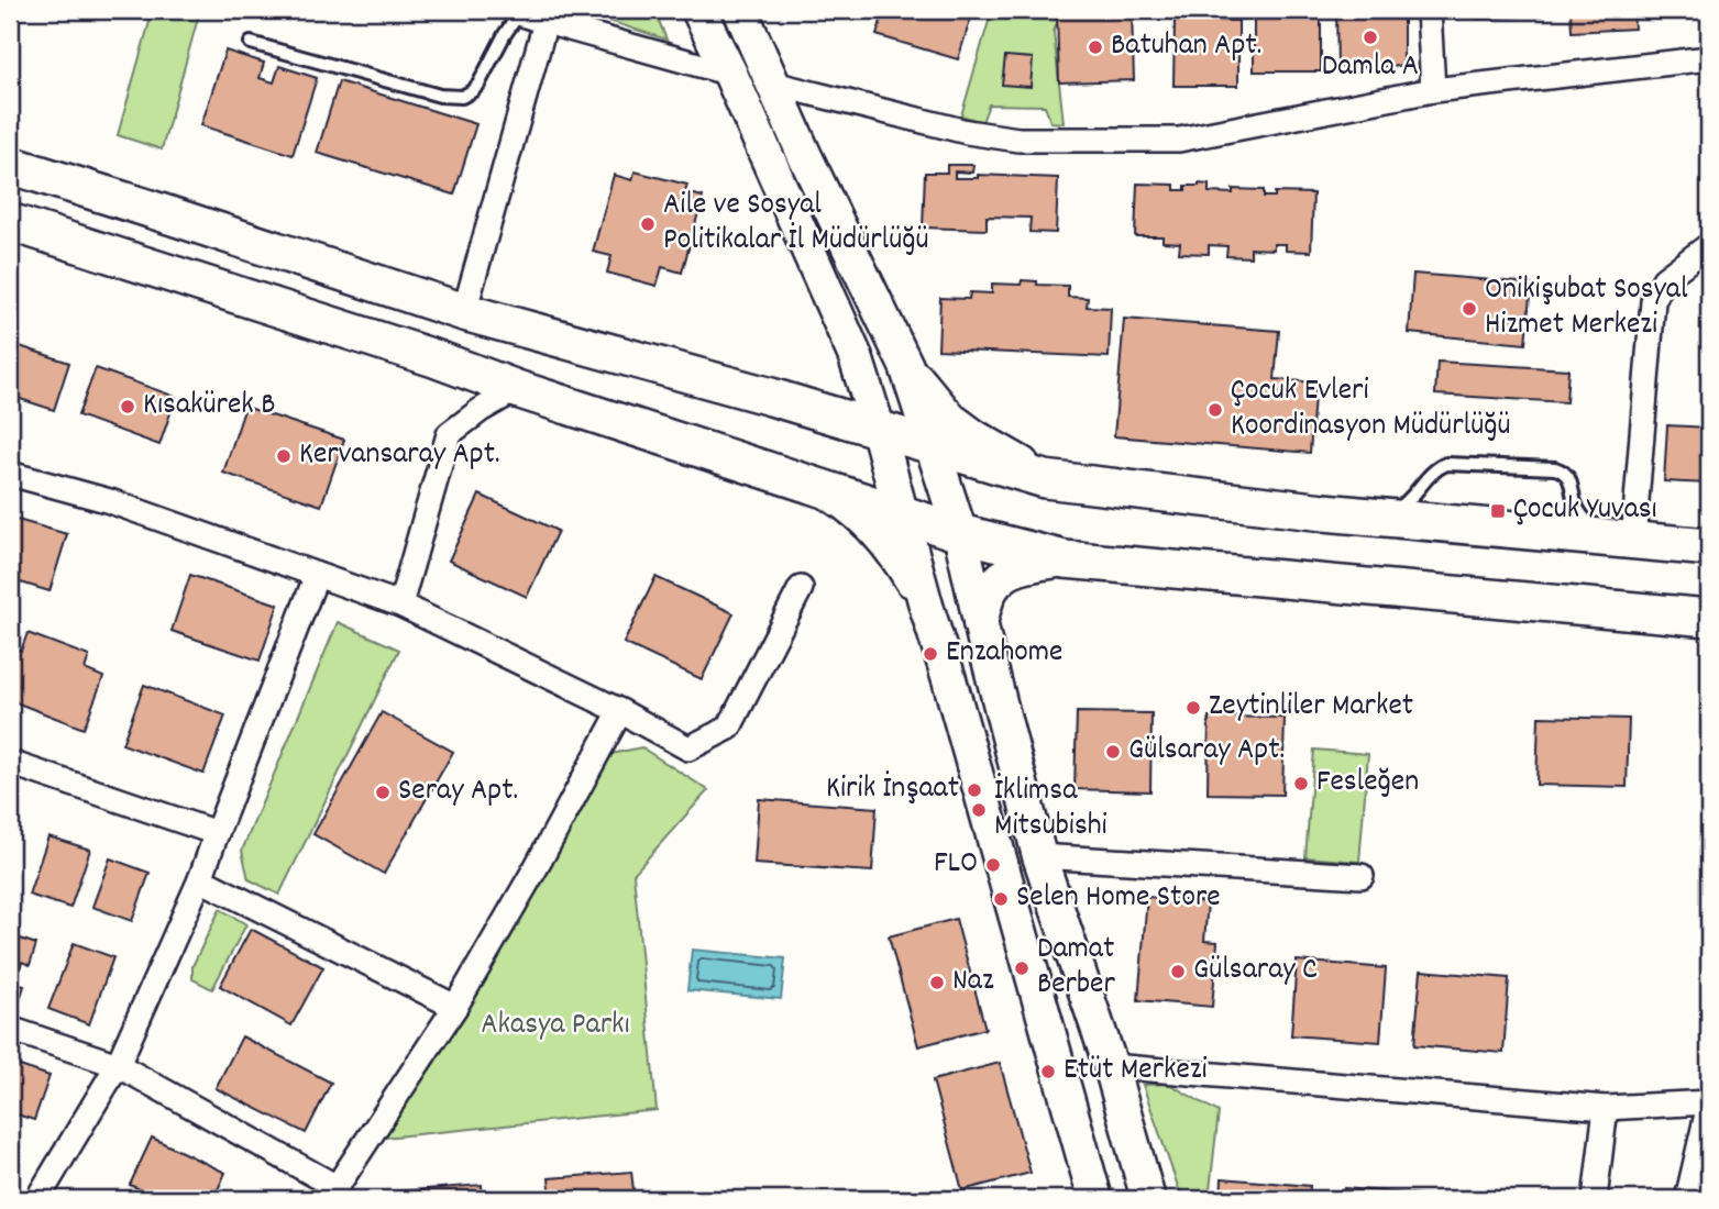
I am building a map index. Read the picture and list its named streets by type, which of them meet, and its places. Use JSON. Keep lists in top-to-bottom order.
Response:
{
  "parks": ["Akasya Parkı"],
  "places": {
    "other": [
      "Damla A",
      "Batuhan Apt.",
      "Aile ve Sosyal Politikalar İl Müdürlüğü",
      "Onikişubat Sosyal Hizmet Merkezi",
      "Kısakürek B",
      "Çocuk Evleri Koordinasyon Müdürlüğü",
      "Kervansaray Apt.",
      "Enzahome",
      "Zeytinliler Market",
      "Gülsaray Apt.",
      "Fesleğen",
      "Kirik İnşaat",
      "Seray Apt.",
      "İklimsa Mitsubishi",
      "FLO",
      "Selen Home Store",
      "Damat Berber",
      "Gülsaray C",
      "Naz",
      "Etüt Merkezi"
    ],
    "transit": ["Çocuk Yuvası"]
  }
}
